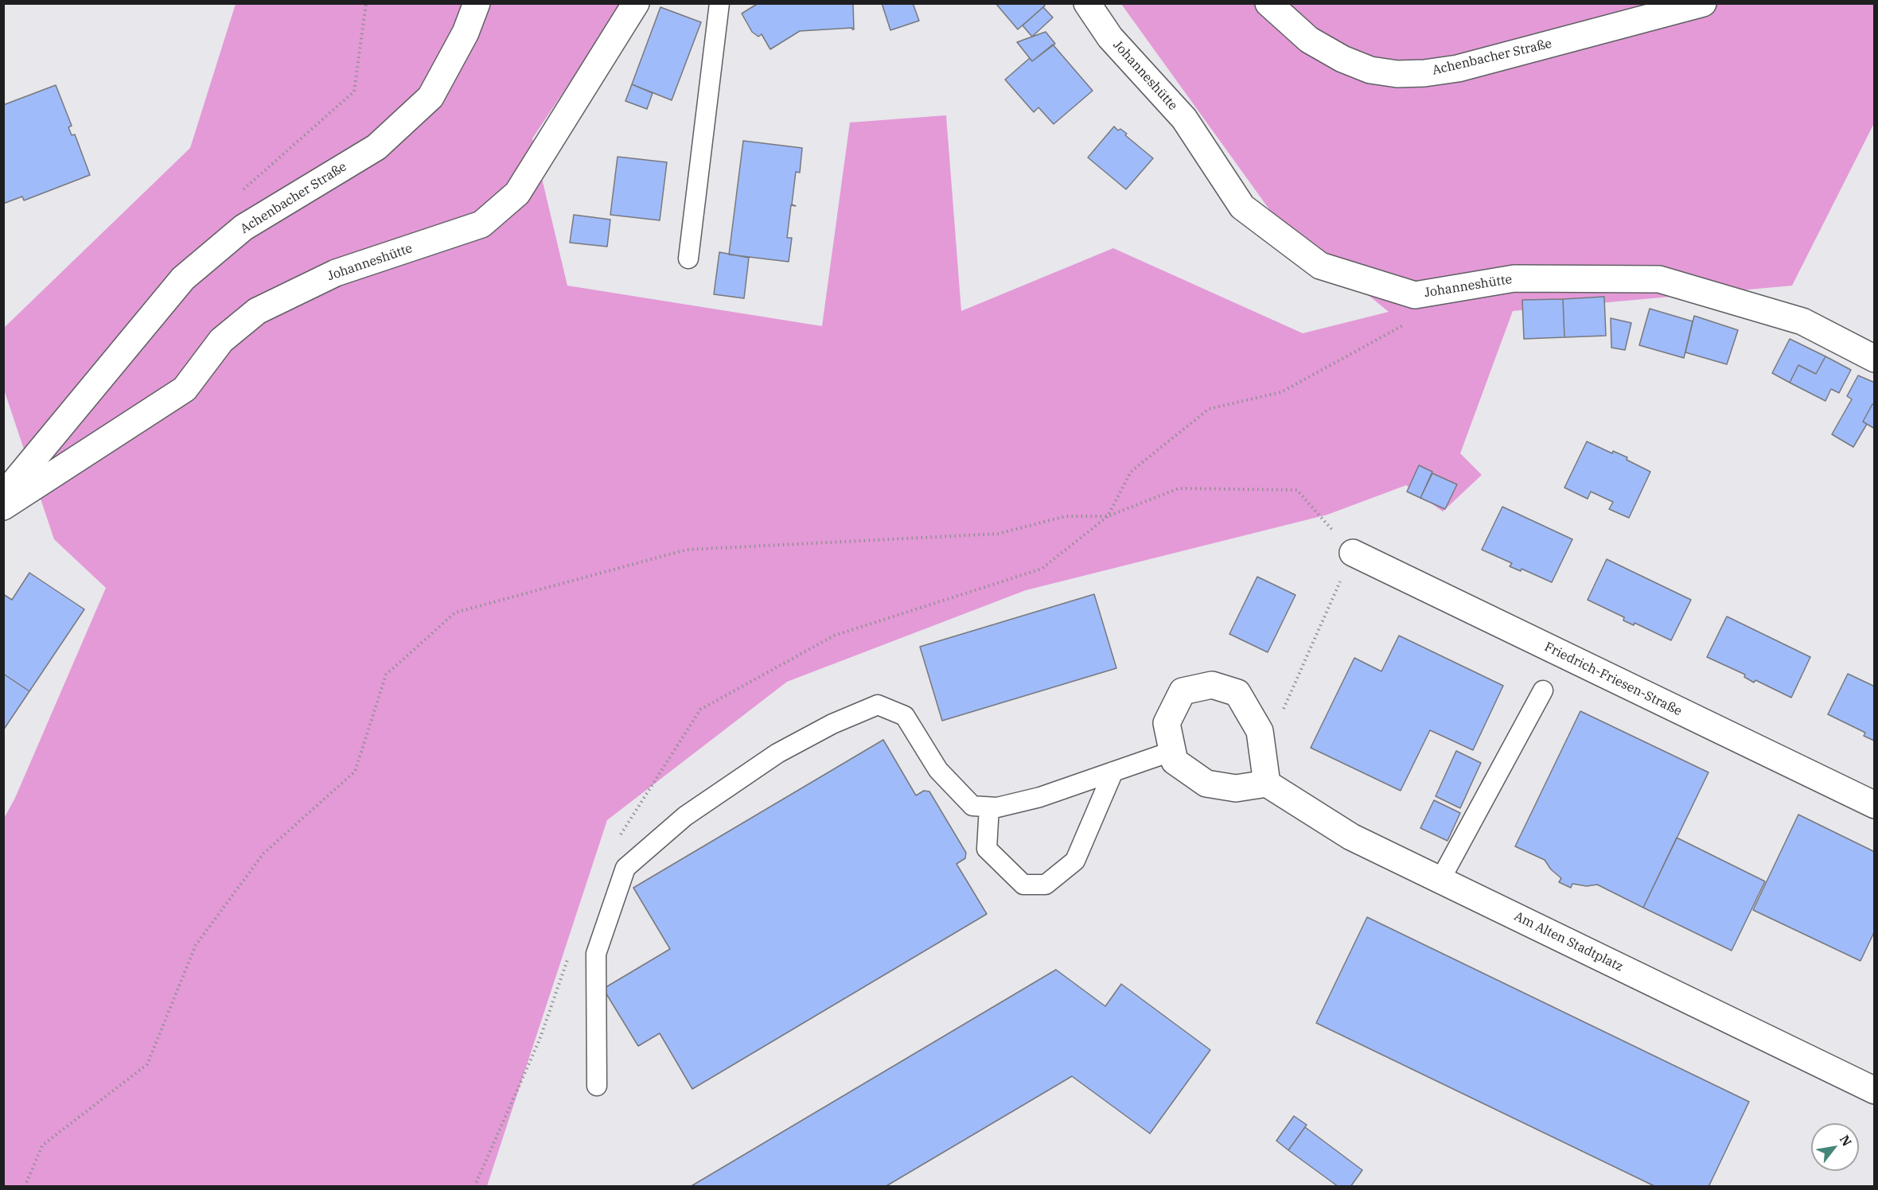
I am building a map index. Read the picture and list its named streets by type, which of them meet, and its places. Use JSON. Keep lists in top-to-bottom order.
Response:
{
  "streets": {
    "street": [
      "Achenbacher Straße",
      "Johanneshütte",
      "Friedrich-Friesen-Straße",
      "Am Alten Stadtplatz"
    ]
  },
  "north": "top right"
}
